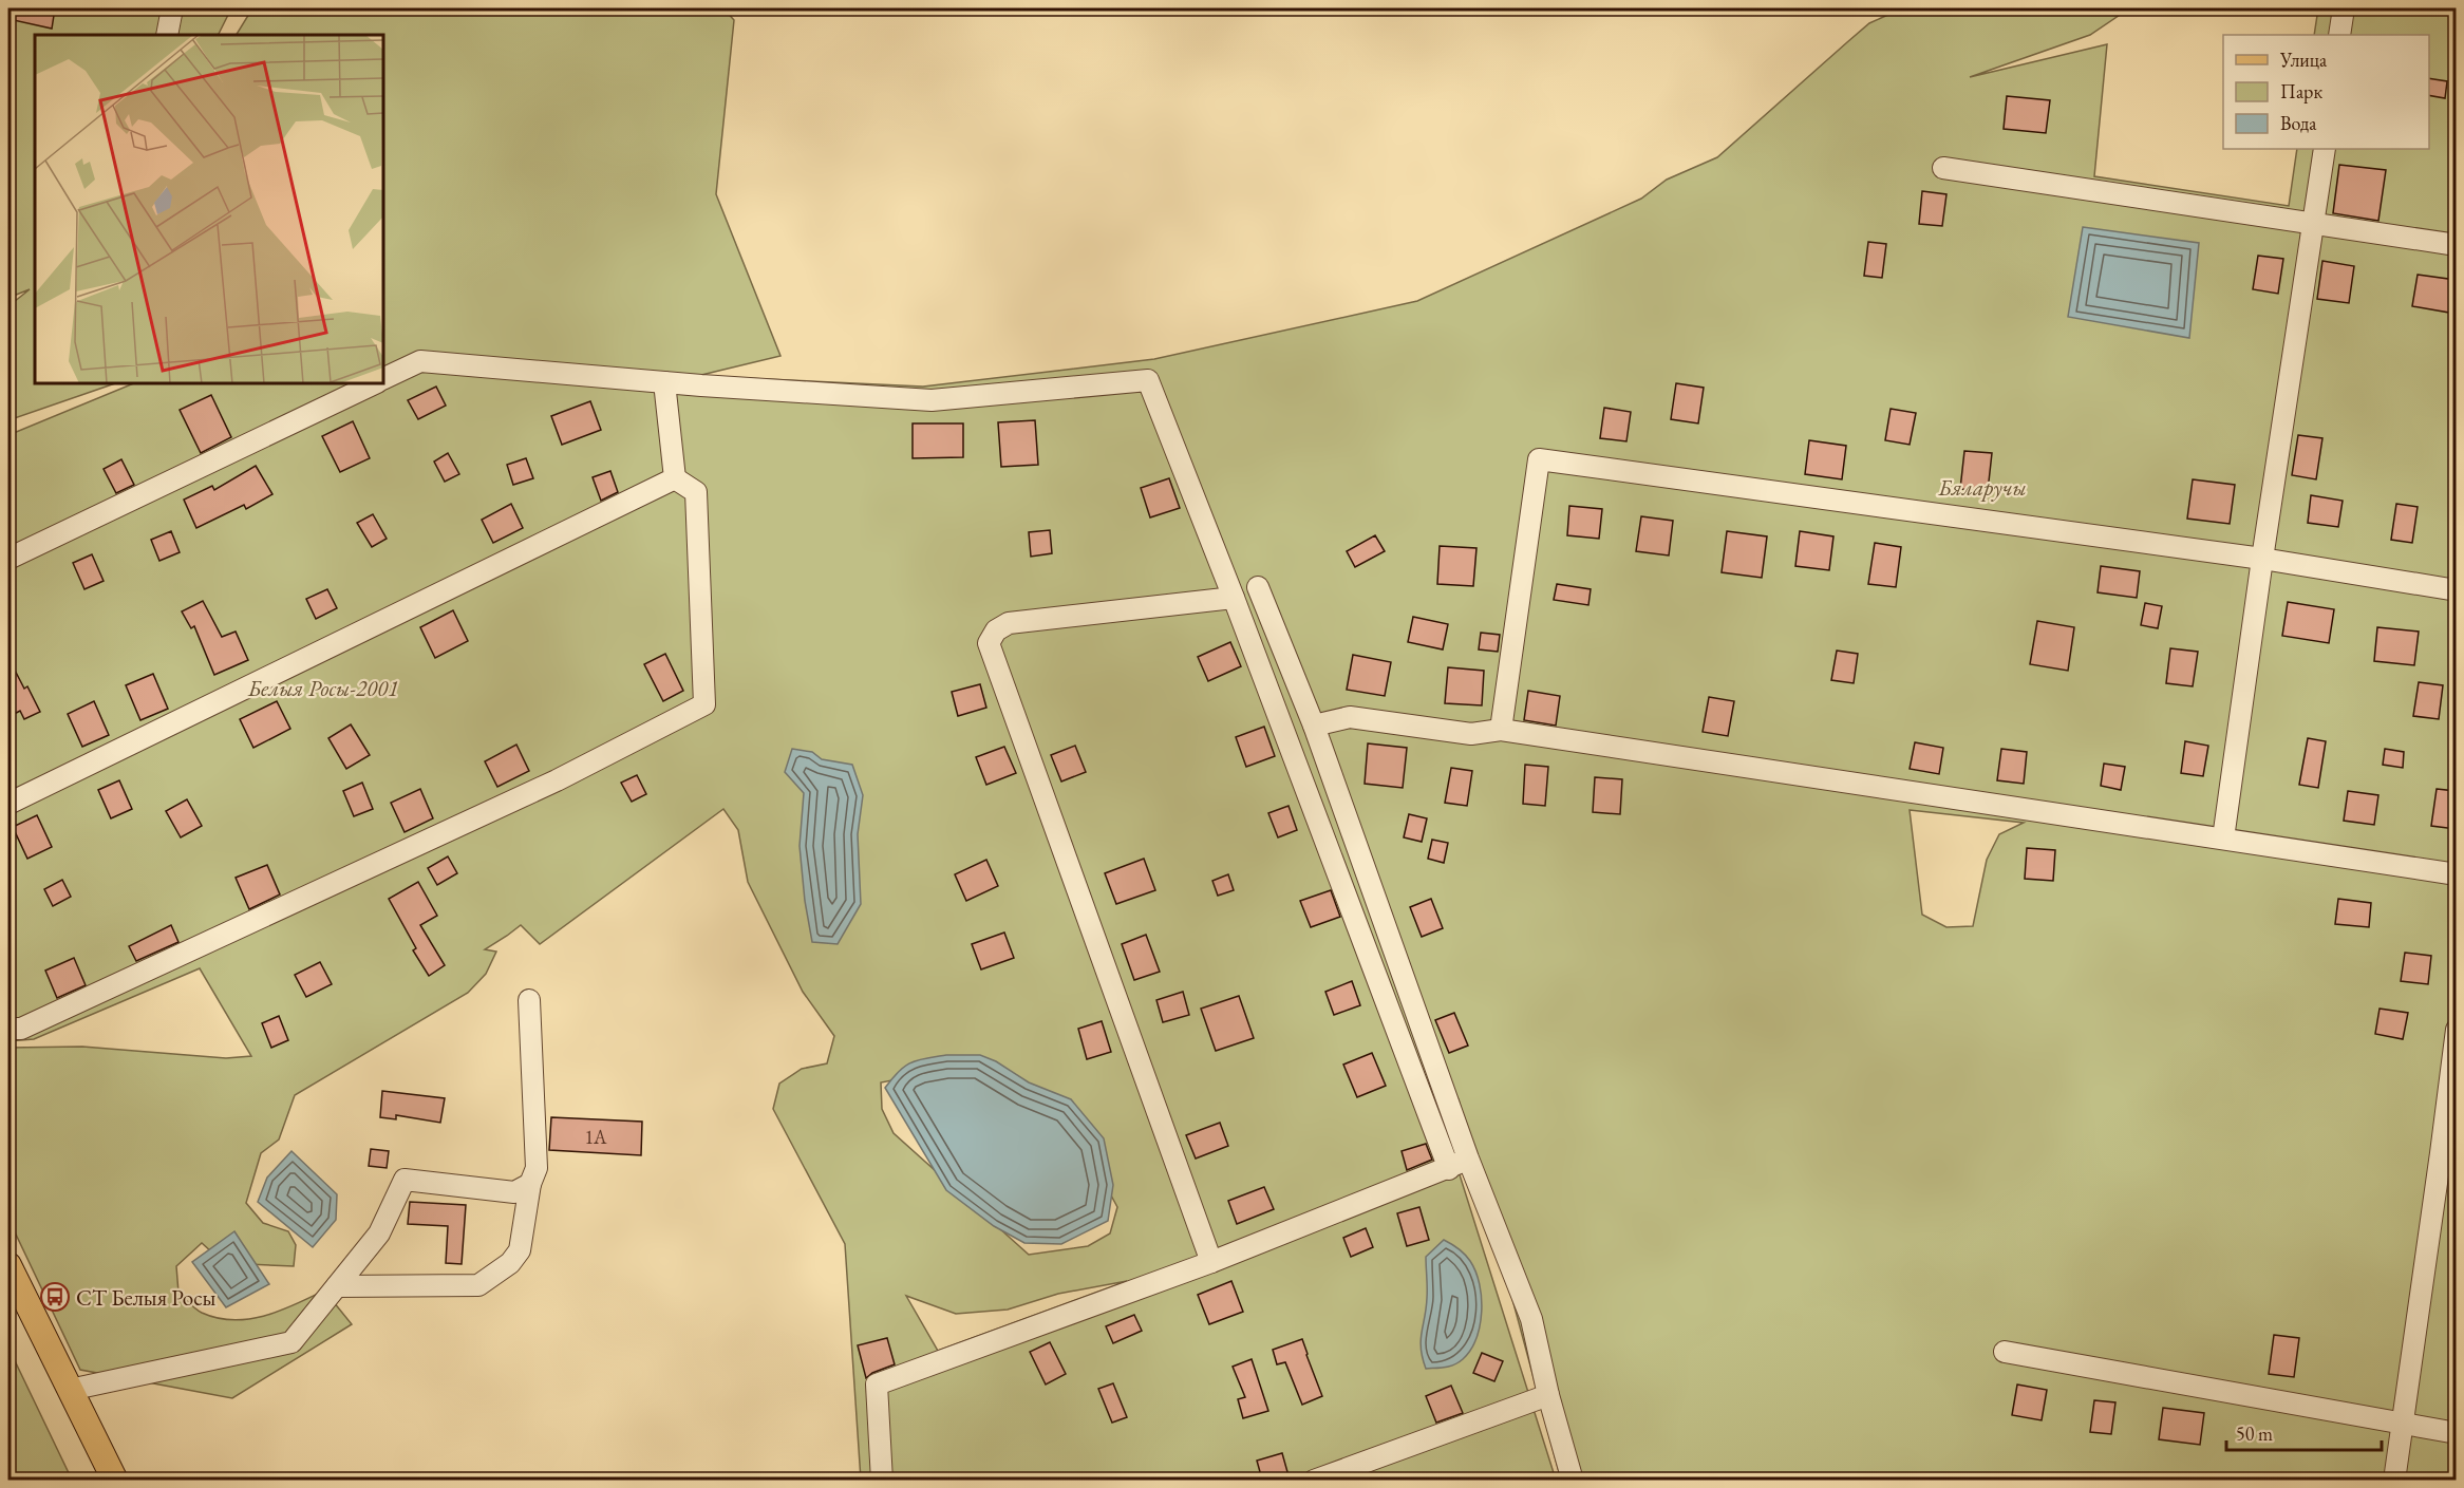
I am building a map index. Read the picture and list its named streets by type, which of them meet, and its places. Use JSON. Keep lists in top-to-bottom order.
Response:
{
  "parks": ["Бяларучы", "Белыя Росы-2001"],
  "places": {
    "bus stop": ["СТ Белыя Росы"]
  },
  "house_numbers": ["1А"],
  "legend": ["Улица", "Парк", "Вода"],
  "scale_bar": "50 m"
}
